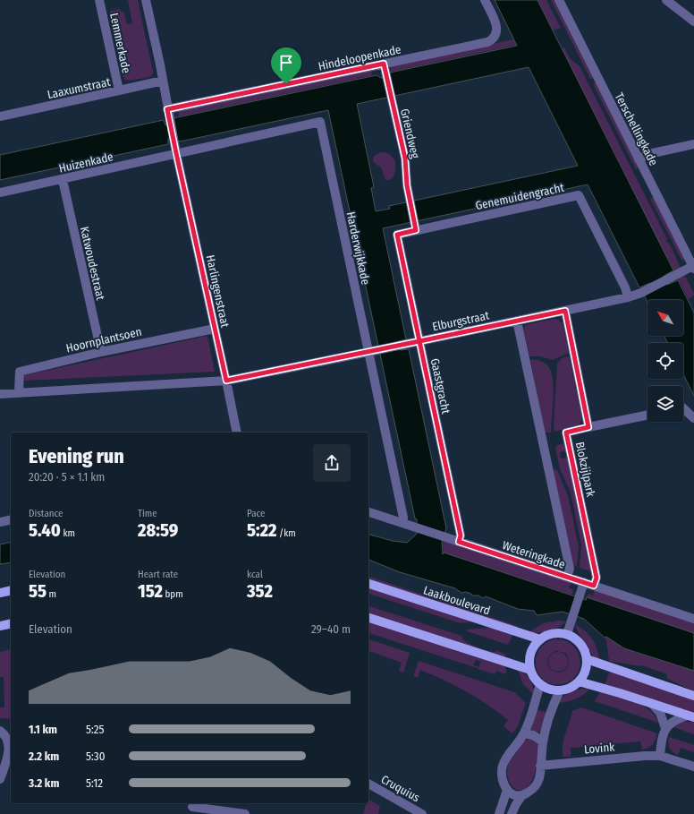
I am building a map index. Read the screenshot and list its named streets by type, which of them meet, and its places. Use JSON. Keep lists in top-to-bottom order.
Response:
{
  "streets": {
    "main road": ["Laakboulevard"],
    "street": [
      "Lemmerkade",
      "Hindeloopenkade",
      "Laaxumstraat",
      "Terschellingkade",
      "Griendweg",
      "Huizenkade",
      "Genemuidengracht",
      "Harderwijkkade",
      "Katwoudestraat",
      "Harlingenstraat",
      "Elburgstraat",
      "Hoornplantsoen",
      "Gaastgracht",
      "Blokzijlpark",
      "Weteringkade",
      "Lovink",
      "Cruquius"
    ]
  },
  "crossings": [
    ["Lemmerkade", "Laaxumstraat"],
    ["Hindeloopenkade", "Griendweg"],
    ["Terschellingkade", "Elburgstraat"],
    ["Griendweg", "Genemuidengracht"],
    ["Huizenkade", "Harderwijkkade"],
    ["Huizenkade", "Katwoudestraat"],
    ["Huizenkade", "Harlingenstraat"],
    ["Genemuidengracht", "Elburgstraat"],
    ["Genemuidengracht", "Gaastgracht"],
    ["Harderwijkkade", "Harlingenstraat"],
    ["Harderwijkkade", "Elburgstraat"],
    ["Harderwijkkade", "Weteringkade"],
    ["Katwoudestraat", "Hoornplantsoen"],
    ["Harlingenstraat", "Elburgstraat"],
    ["Harlingenstraat", "Hoornplantsoen"],
    ["Elburgstraat", "Gaastgracht"],
    ["Elburgstraat", "Blokzijlpark"],
    ["Gaastgracht", "Weteringkade"],
    ["Blokzijlpark", "Weteringkade"]
  ],
  "north": "top left",
  "page": {
    "heading": ["Evening run", "20:20 · 5 × 1.1 km"],
    "stats": [
      ["Distance", "5.40 km"],
      ["Time", "28:59"],
      ["Pace", "5:22 /km"],
      ["Elevation", "55 m"],
      ["Heart rate", "152 bpm"],
      ["kcal", "352"]
    ],
    "chart": ["Elevation", "29–40 m"],
    "list": [
      {
        "name": "1.1 km",
        "note": "5:25"
      },
      {
        "name": "2.2 km",
        "note": "5:30"
      },
      {
        "name": "3.2 km",
        "note": "5:12"
      }
    ]
  }
}
